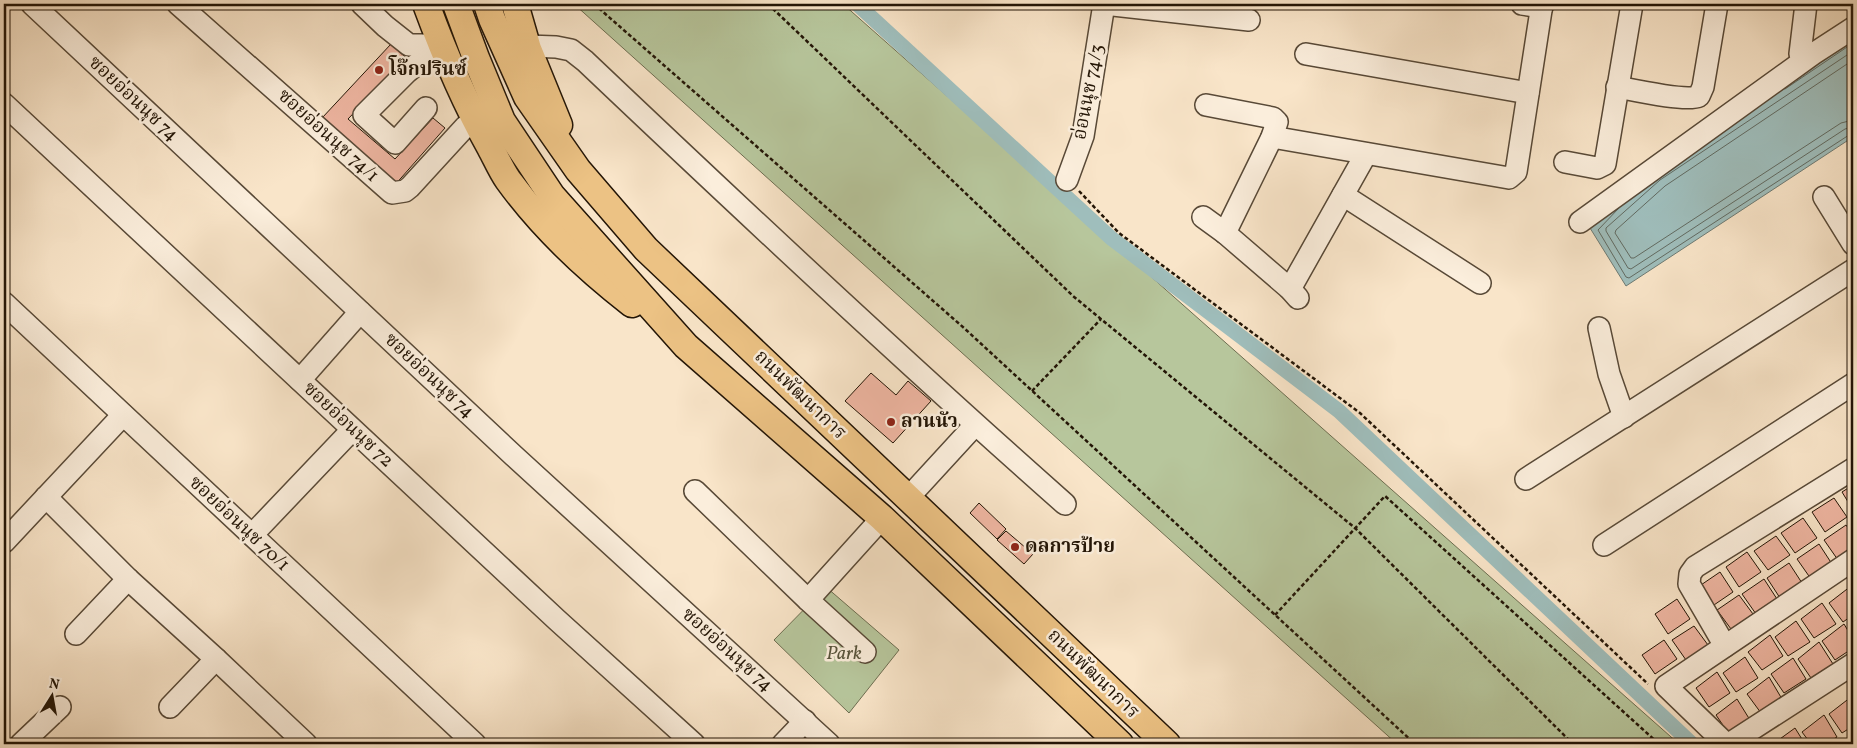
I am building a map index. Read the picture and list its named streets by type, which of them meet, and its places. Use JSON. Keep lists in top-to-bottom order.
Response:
{
  "streets": {
    "main road": ["ถนนพัฒนาการ"],
    "street": [
      "อ่อนนุช 74/3",
      "ซอยอ่อนนุช 74",
      "ซอยอ่อนนุช 74/1",
      "ซอยอ่อนนุช 72",
      "ซอยอ่อนนุช 70/1"
    ]
  },
  "parks": ["Park"],
  "places": ["โจ๊กปรินซ์", "ลานนัว", "ดลการป้าย"],
  "north": "top"
}
